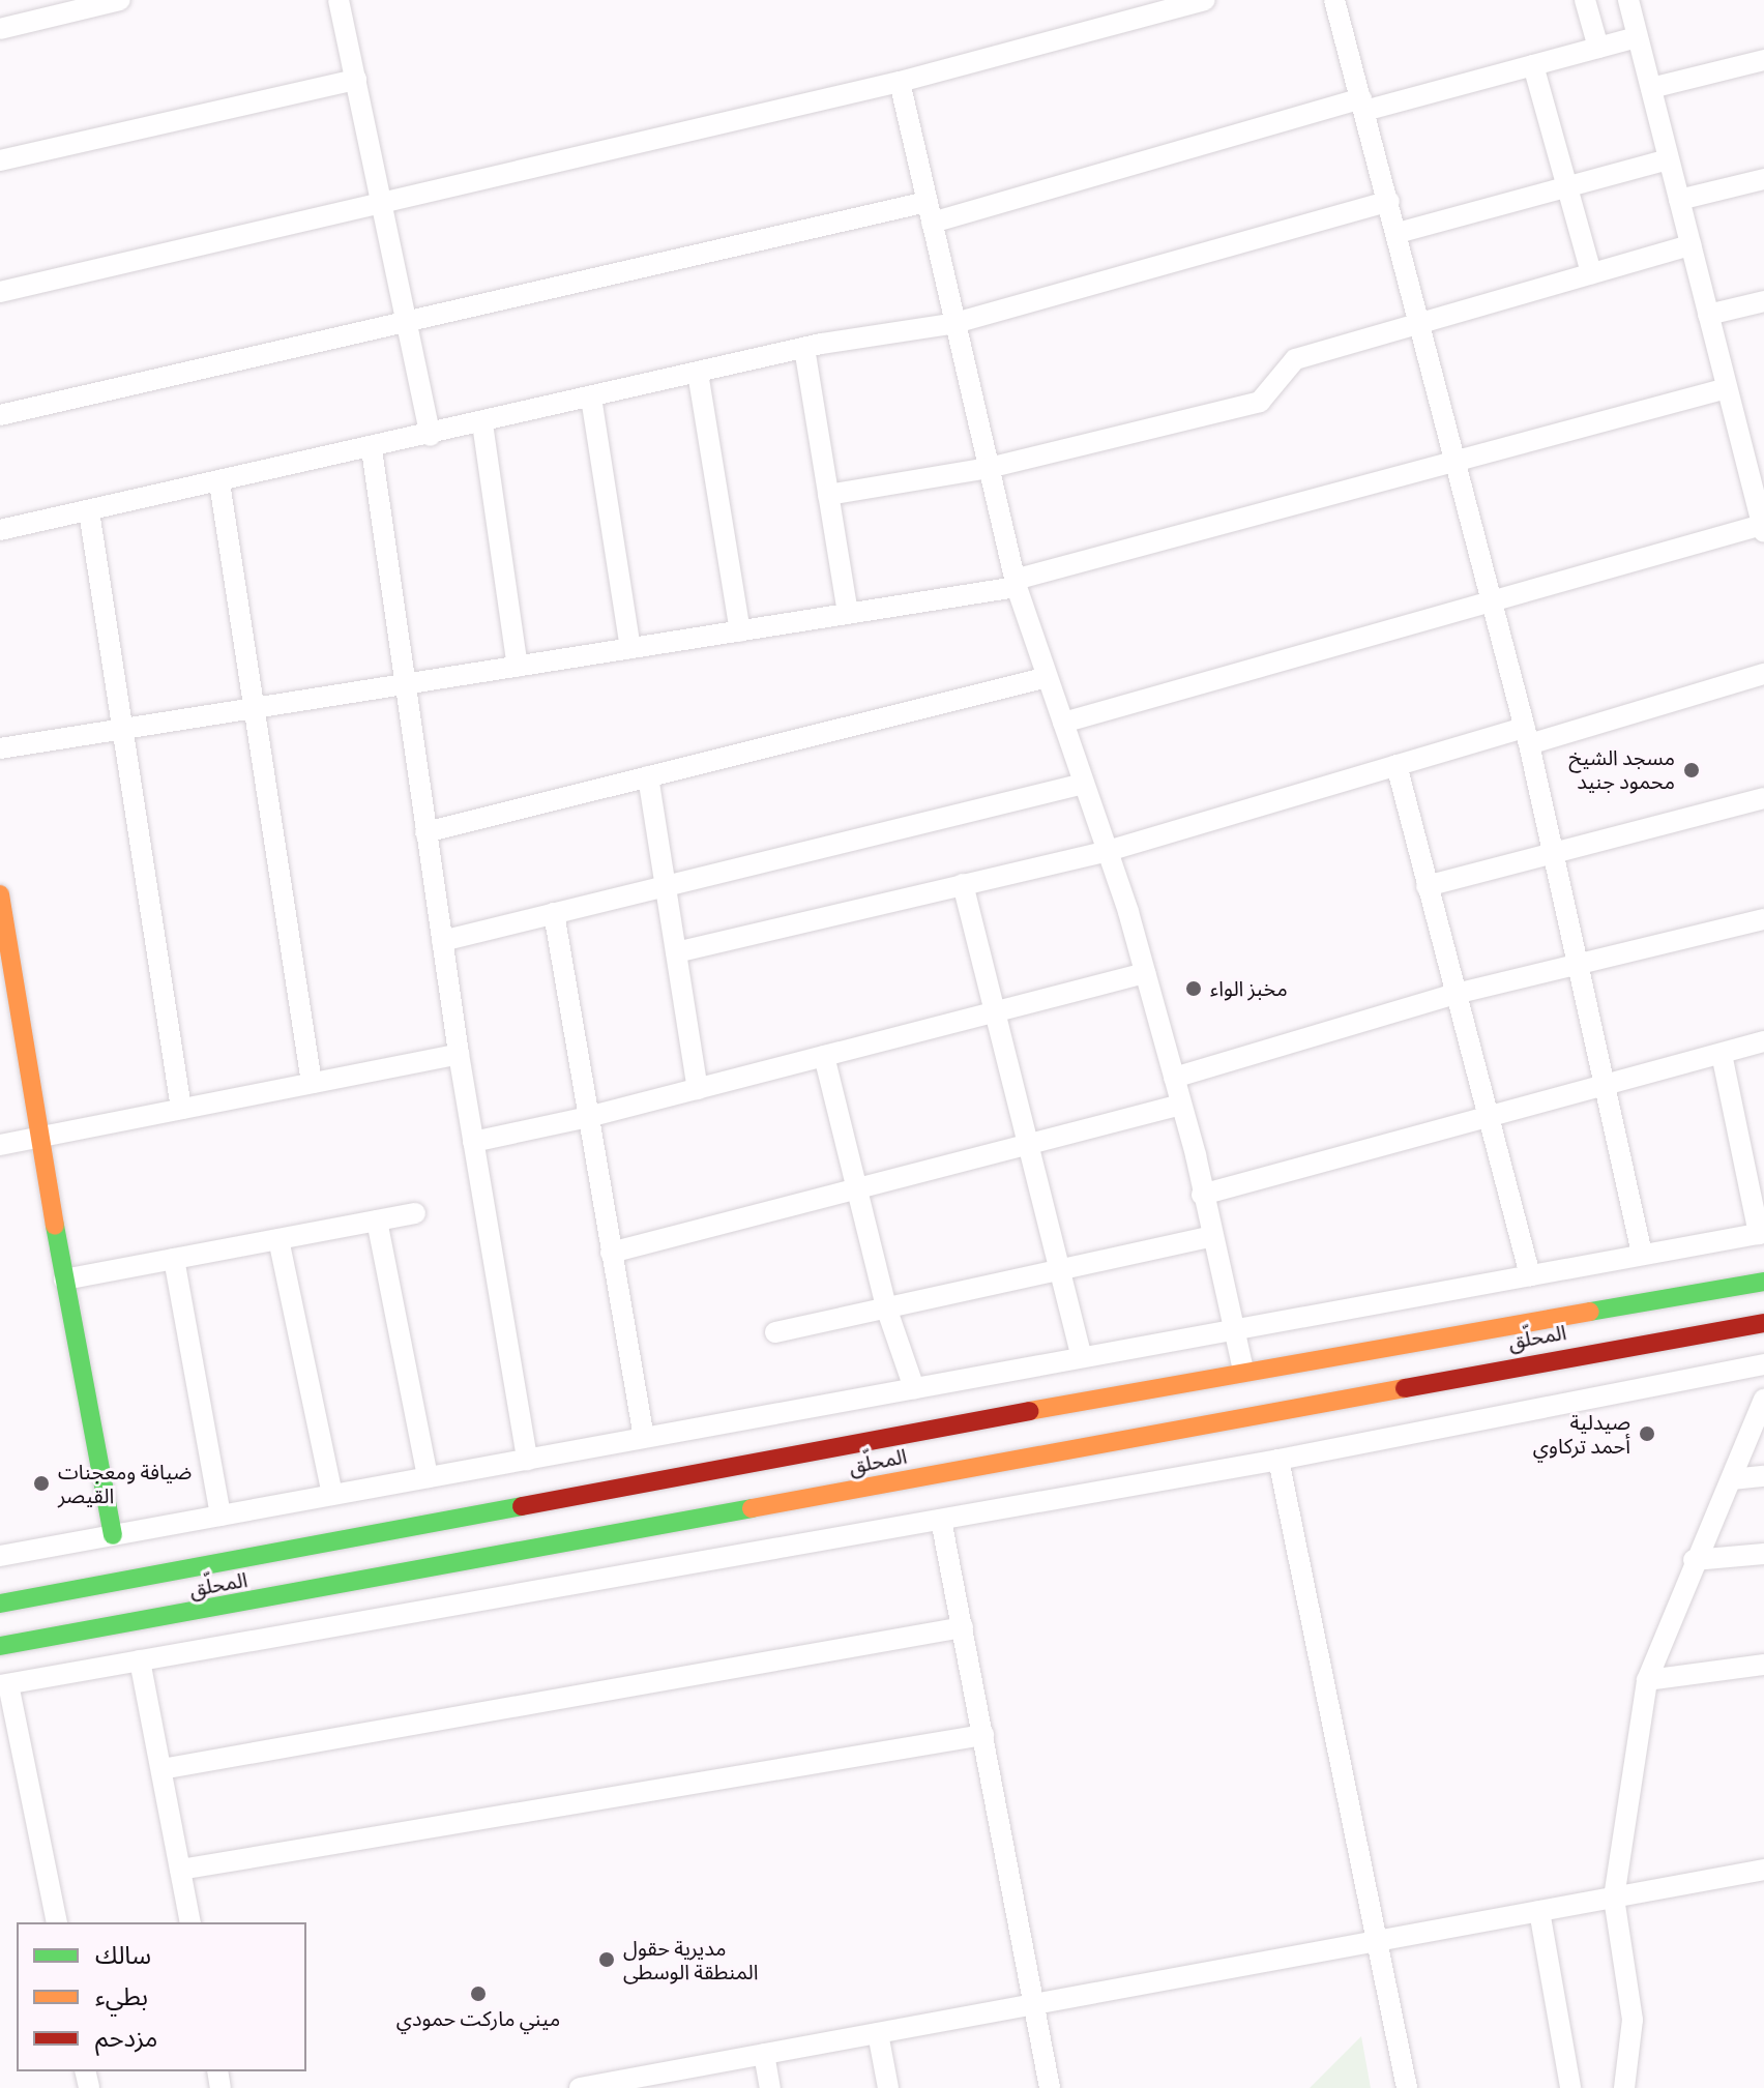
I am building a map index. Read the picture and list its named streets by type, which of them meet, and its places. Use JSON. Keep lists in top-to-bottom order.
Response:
{
  "streets": {
    "main road": ["المحلّق"]
  },
  "places": [
    "مسجد الشيخ محمود جنيد",
    "مخبز الواء",
    "صيدلية أحمد تركاوي",
    "ضيافة ومعجنات القيصر",
    "مديرية حقول المنطقة الوسطى",
    "ميني ماركت حمودي"
  ],
  "legend": ["سالك", "بطيء", "مزدحم"]
}
